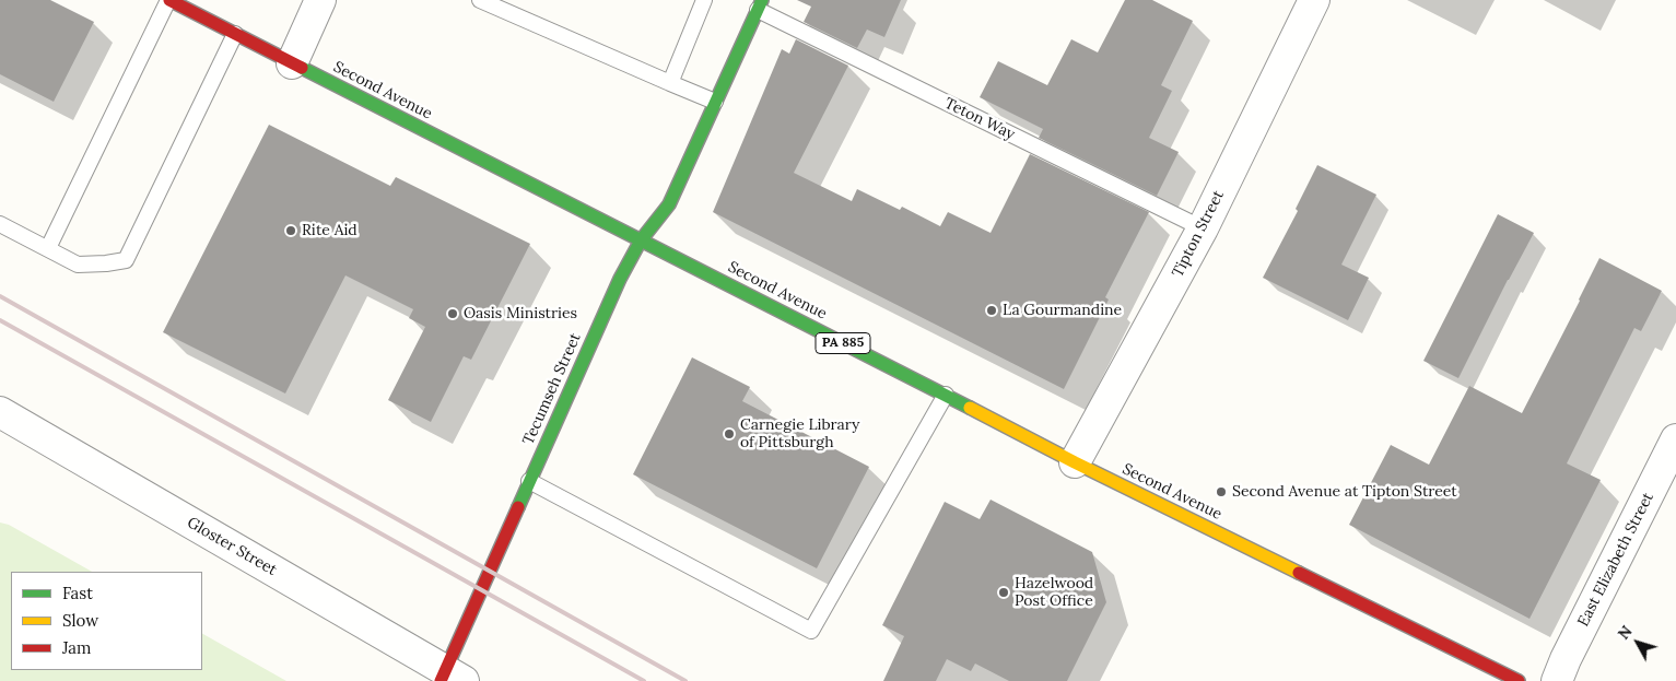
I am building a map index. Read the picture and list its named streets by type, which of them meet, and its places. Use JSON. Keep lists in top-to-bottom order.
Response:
{
  "streets": {
    "main road": ["Second Avenue", "PA 885", "Tecumseh Street"],
    "street": ["Tipton Street", "Gloster Street", "East Elizabeth Street"],
    "lane": ["Teton Way"]
  },
  "crossings": [
    ["Second Avenue", "Tipton Street"],
    ["Second Avenue", "Tecumseh Street"],
    ["Teton Way", "Tipton Street"],
    ["Teton Way", "Tecumseh Street"],
    ["Tecumseh Street", "Gloster Street"]
  ],
  "places": [
    "Rite Aid",
    "La Gourmandine",
    "Oasis Ministries",
    "Carnegie Library of Pittsburgh",
    "Second Avenue at Tipton Street",
    "Hazelwood Post Office"
  ],
  "legend": ["Fast", "Slow", "Jam"],
  "north": "top left"
}
